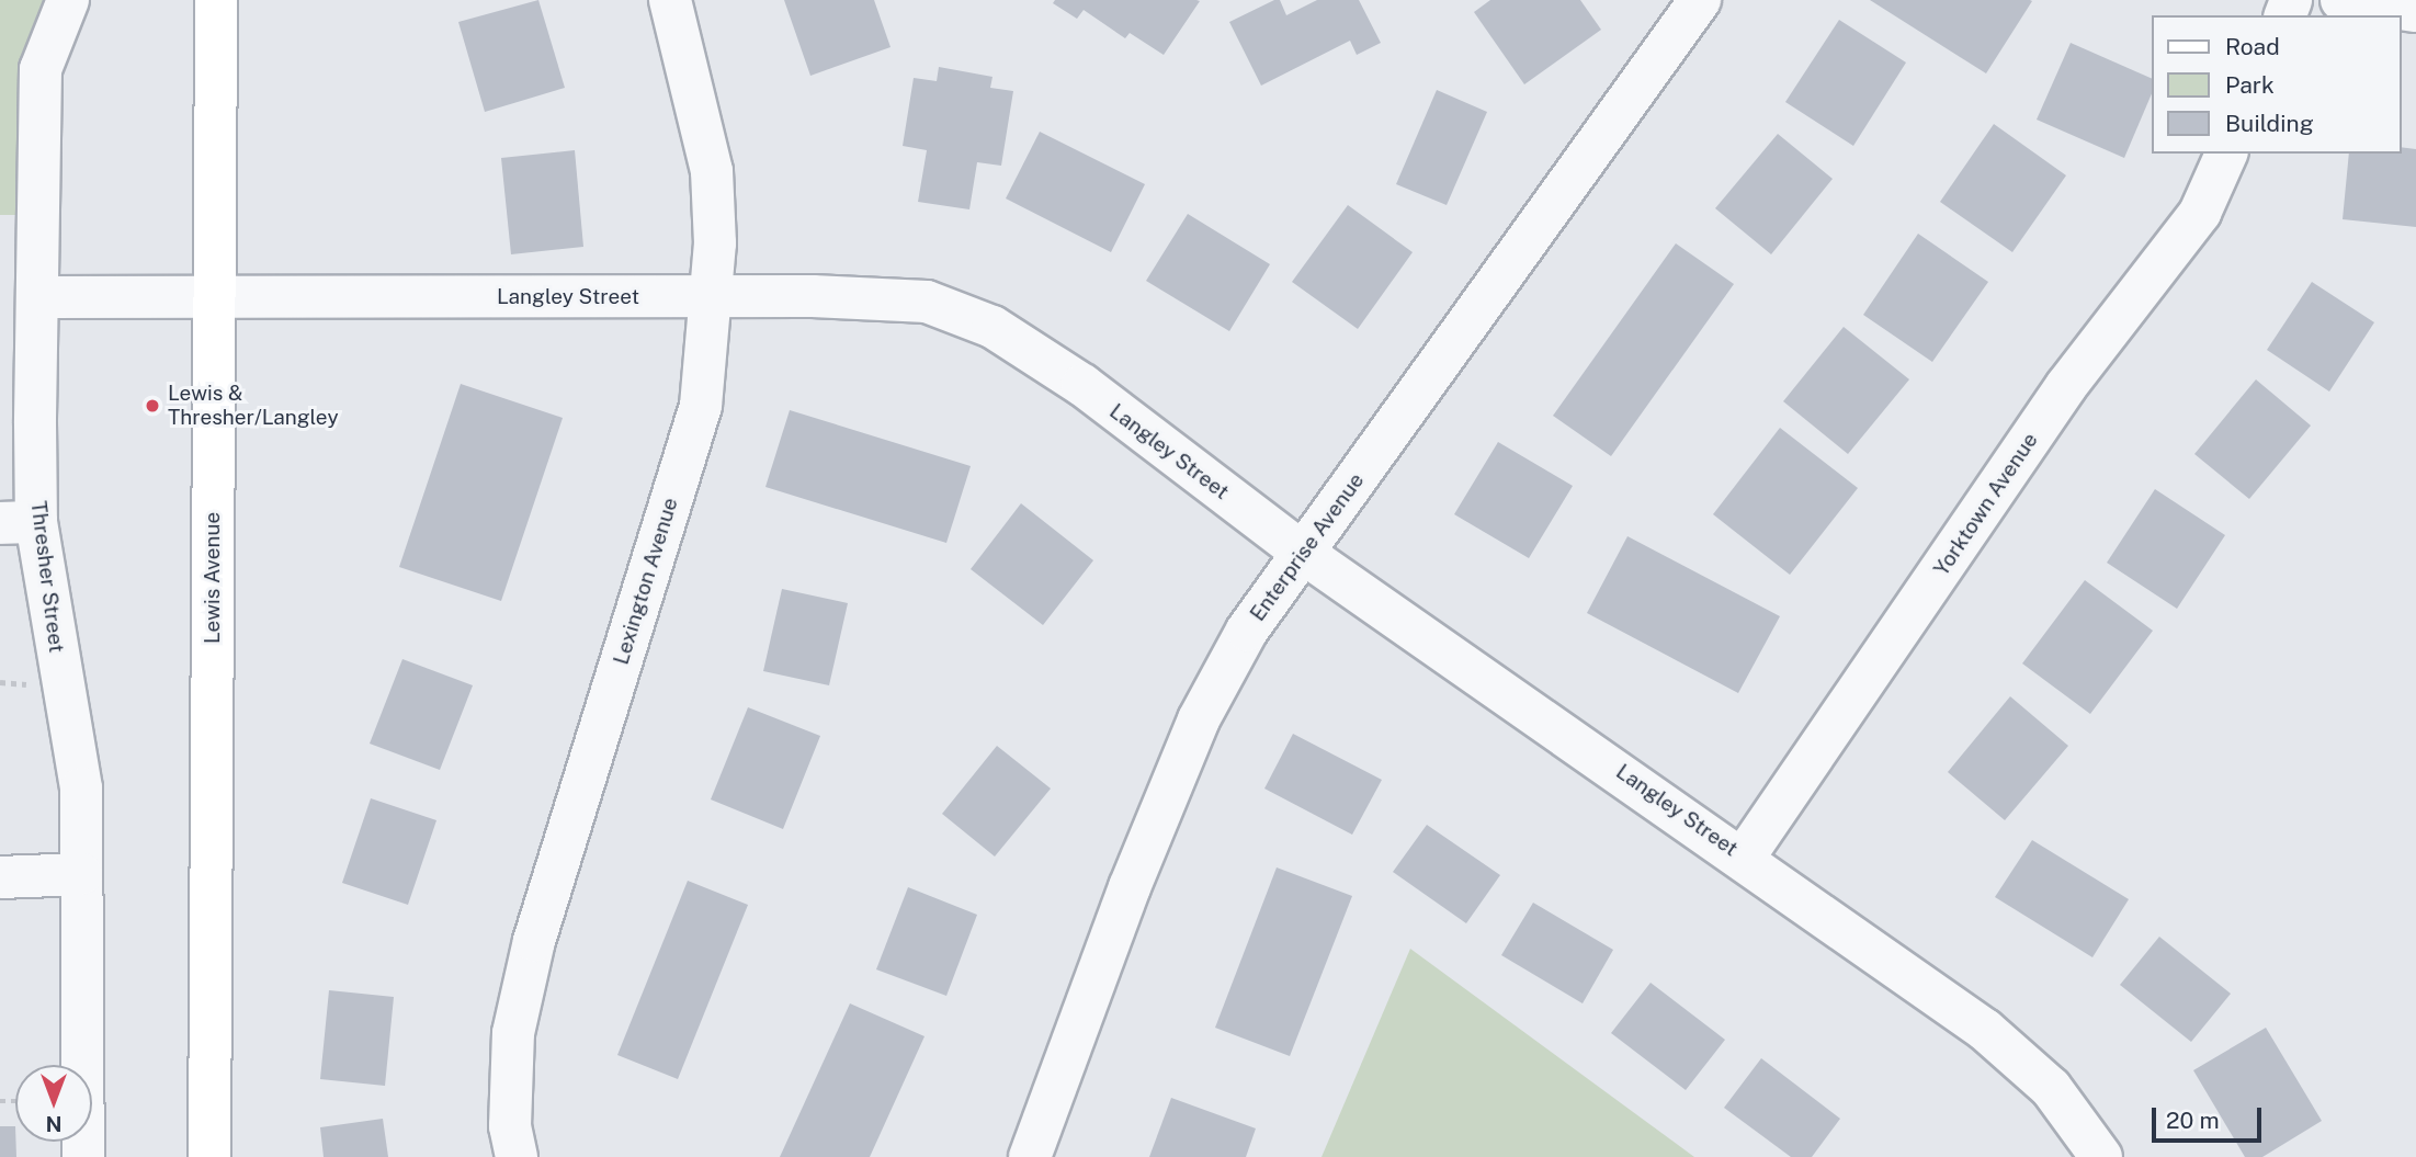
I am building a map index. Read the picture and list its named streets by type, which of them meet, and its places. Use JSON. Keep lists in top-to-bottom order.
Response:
{
  "streets": {
    "main road": ["Lewis Avenue"],
    "street": [
      "Langley Street",
      "Yorktown Avenue",
      "Enterprise Avenue",
      "Thresher Street",
      "Lexington Avenue"
    ]
  },
  "crossings": [
    ["Langley Street", "Yorktown Avenue"],
    ["Langley Street", "Enterprise Avenue"],
    ["Langley Street", "Thresher Street"],
    ["Langley Street", "Lewis Avenue"],
    ["Langley Street", "Lexington Avenue"]
  ],
  "places": ["Lewis & Thresher/Langley"],
  "legend": ["Road", "Park", "Building"],
  "scale_bar": "20 m",
  "north": "bottom"
}
